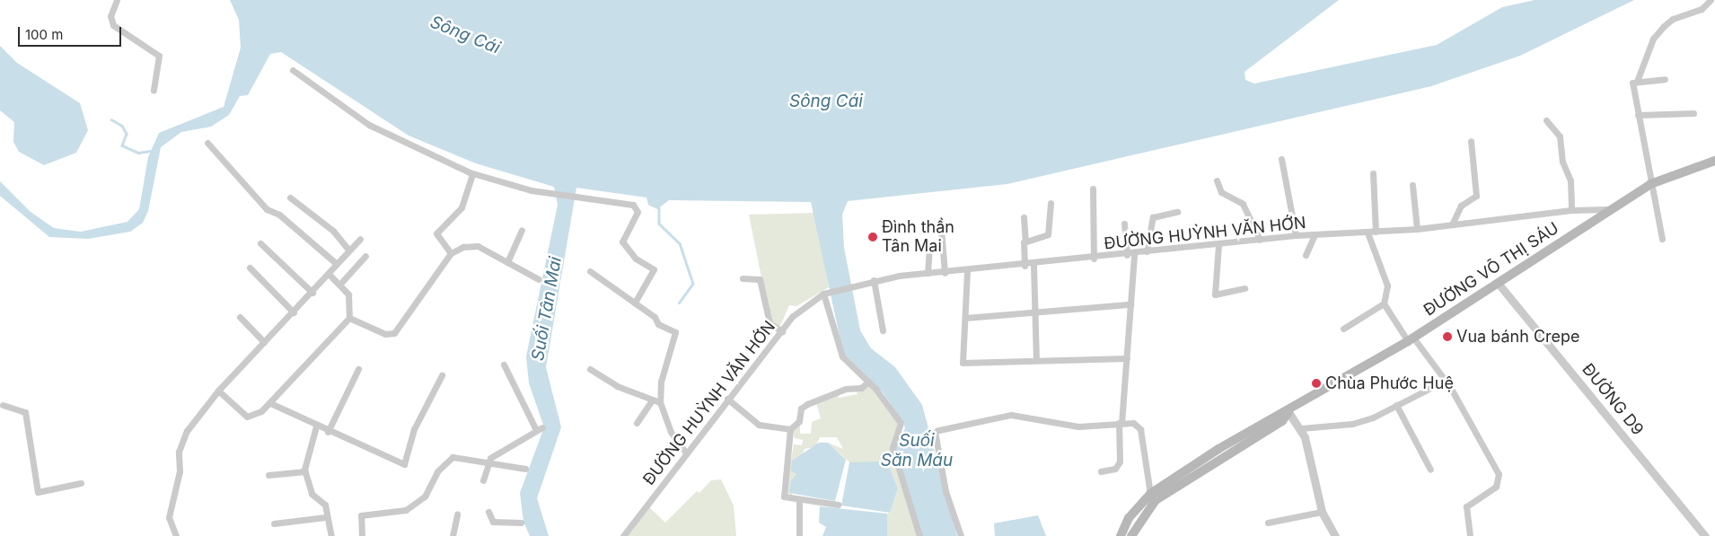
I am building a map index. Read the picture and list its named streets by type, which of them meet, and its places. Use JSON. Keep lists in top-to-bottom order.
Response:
{
  "streets": {
    "main road": ["ĐƯỜNG VÕ THỊ SÁU"],
    "street": ["ĐƯỜNG HUỲNH VĂN HỚN", "ĐƯỜNG D9"]
  },
  "crossings": [
    ["ĐƯỜNG HUỲNH VĂN HỚN", "ĐƯỜNG VÕ THỊ SÁU"],
    ["ĐƯỜNG VÕ THỊ SÁU", "ĐƯỜNG D9"]
  ],
  "water": ["Sông Cái", "Suối Tân Mai", "Suối Săn Máu"],
  "places": ["Đình thần Tân Mai", "Vua bánh Crepe", "Chùa Phước Huệ"],
  "scale_bar": "100 m"
}
